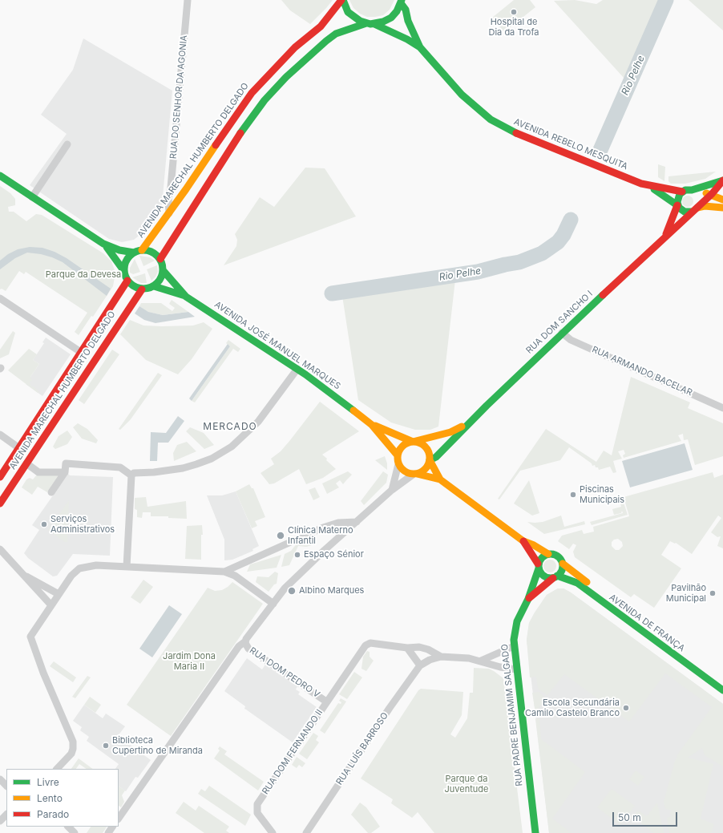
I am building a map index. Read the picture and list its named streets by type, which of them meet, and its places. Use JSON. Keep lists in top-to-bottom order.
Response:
{
  "streets": {
    "main road": [
      "AVENIDA REBELO MESQUITA",
      "AVENIDA MARECHAL HUMBERTO DELGADO",
      "RUA DOM SANCHO I",
      "AVENIDA JOSÉ MANUEL MARQUES",
      "AVENIDA DE FRANÇA",
      "RUA PADRE BENJAMIM SALGADO"
    ],
    "street": [
      "RUA DO SENHOR DA AGONIA",
      "RUA ARMANDO BACELAR",
      "RUA DOM PEDRO V",
      "RUA LUÍS BARROSO",
      "RUA DOM FERNANDO II"
    ]
  },
  "crossings": [
    ["RUA DO SENHOR DA AGONIA", "AVENIDA MARECHAL HUMBERTO DELGADO"],
    ["AVENIDA REBELO MESQUITA", "RUA DOM SANCHO I"],
    ["AVENIDA MARECHAL HUMBERTO DELGADO", "AVENIDA JOSÉ MANUEL MARQUES"],
    ["RUA DOM SANCHO I", "AVENIDA JOSÉ MANUEL MARQUES"],
    ["RUA DOM SANCHO I", "RUA ARMANDO BACELAR"],
    ["AVENIDA DE FRANÇA", "RUA PADRE BENJAMIM SALGADO"],
    ["RUA DOM PEDRO V", "RUA DOM FERNANDO II"],
    ["RUA PADRE BENJAMIM SALGADO", "RUA LUÍS BARROSO"],
    ["RUA LUÍS BARROSO", "RUA DOM FERNANDO II"]
  ],
  "districts": ["MERCADO"],
  "water": ["Rio Pelhe"],
  "parks": ["Parque da Devesa", "Jardim Dona Maria II", "Parque da Juventude"],
  "places": [
    "Hospital de Dia da Trofa",
    "Piscinas Municipais",
    "Serviços Administrativos",
    "Clínica Materno Infantil",
    "Espaço Sénior",
    "Albino Marques",
    "Pavilhão Municipal",
    "Escola Secundária Camilo Castelo Branco",
    "Biblioteca Cupertino de Miranda"
  ],
  "legend": ["Livre", "Lento", "Parado"],
  "scale_bar": "50 m"
}
